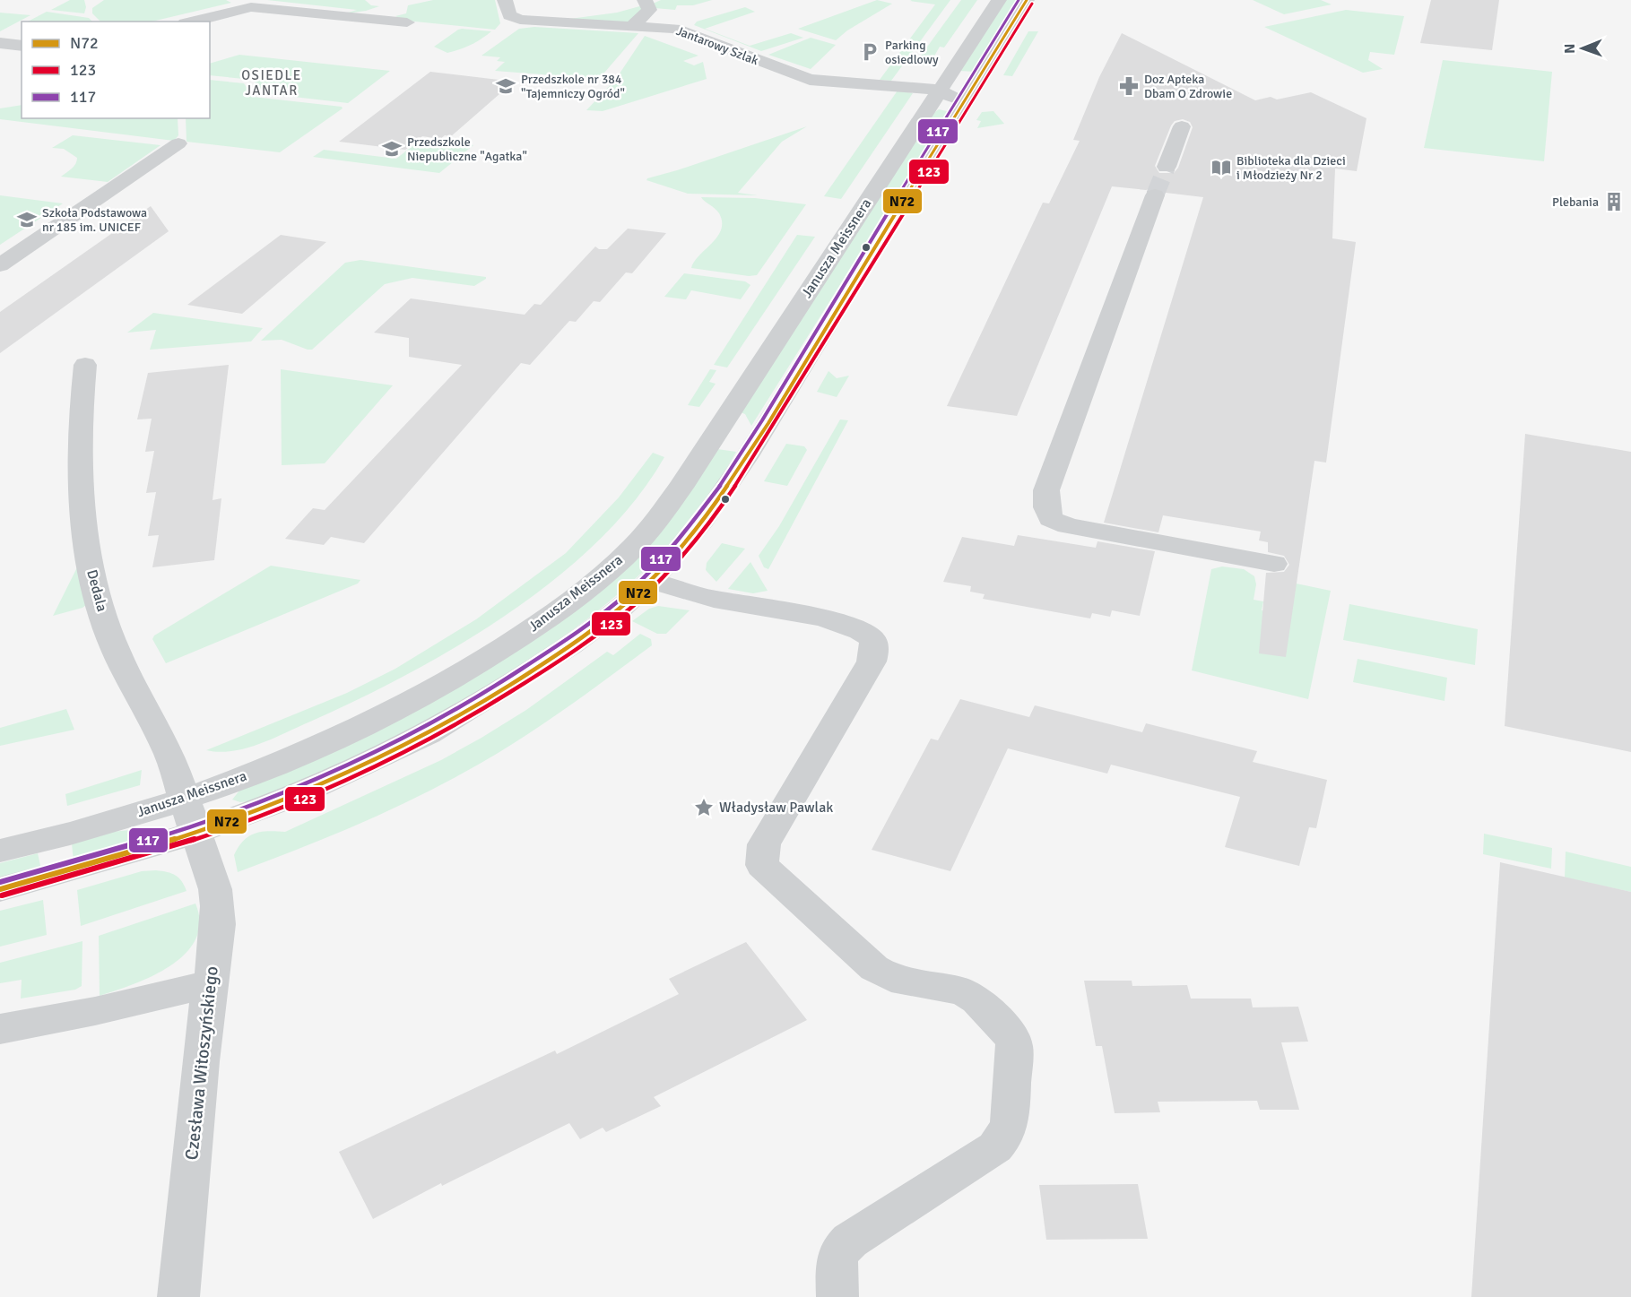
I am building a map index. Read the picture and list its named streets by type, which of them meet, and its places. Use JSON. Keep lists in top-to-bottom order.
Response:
{
  "streets": {
    "street": [
      "Jantarowy Szlak",
      "Janusza Meissnera",
      "Dedala",
      "Czesława Witoszyńskiego"
    ]
  },
  "crossings": [
    ["Jantarowy Szlak", "Janusza Meissnera"],
    ["Janusza Meissnera", "Dedala"],
    ["Janusza Meissnera", "Czesława Witoszyńskiego"],
    ["Dedala", "Czesława Witoszyńskiego"]
  ],
  "districts": ["OSIEDLE JANTAR"],
  "places": {
    "parking": ["Parking osiedlowy"],
    "school or university": ["Przedszkole nr 384 \"Tajemniczy Ogród\"", "Przedszkole Niepubliczne \"Agatka\"", "Szkoła Podstawowa nr 185 im. UNICEF"],
    "pharmacy": ["Doz Apteka Dbam O Zdrowie"],
    "library": ["Biblioteka dla Dzieci i Młodzieży Nr 2"],
    "building": ["Plebania"],
    "place": ["Władysław Pawlak"]
  },
  "lines": ["transit line N72", "transit line 117", "transit line 123"],
  "legend": ["N72", "123", "117"],
  "north": "left"
}
